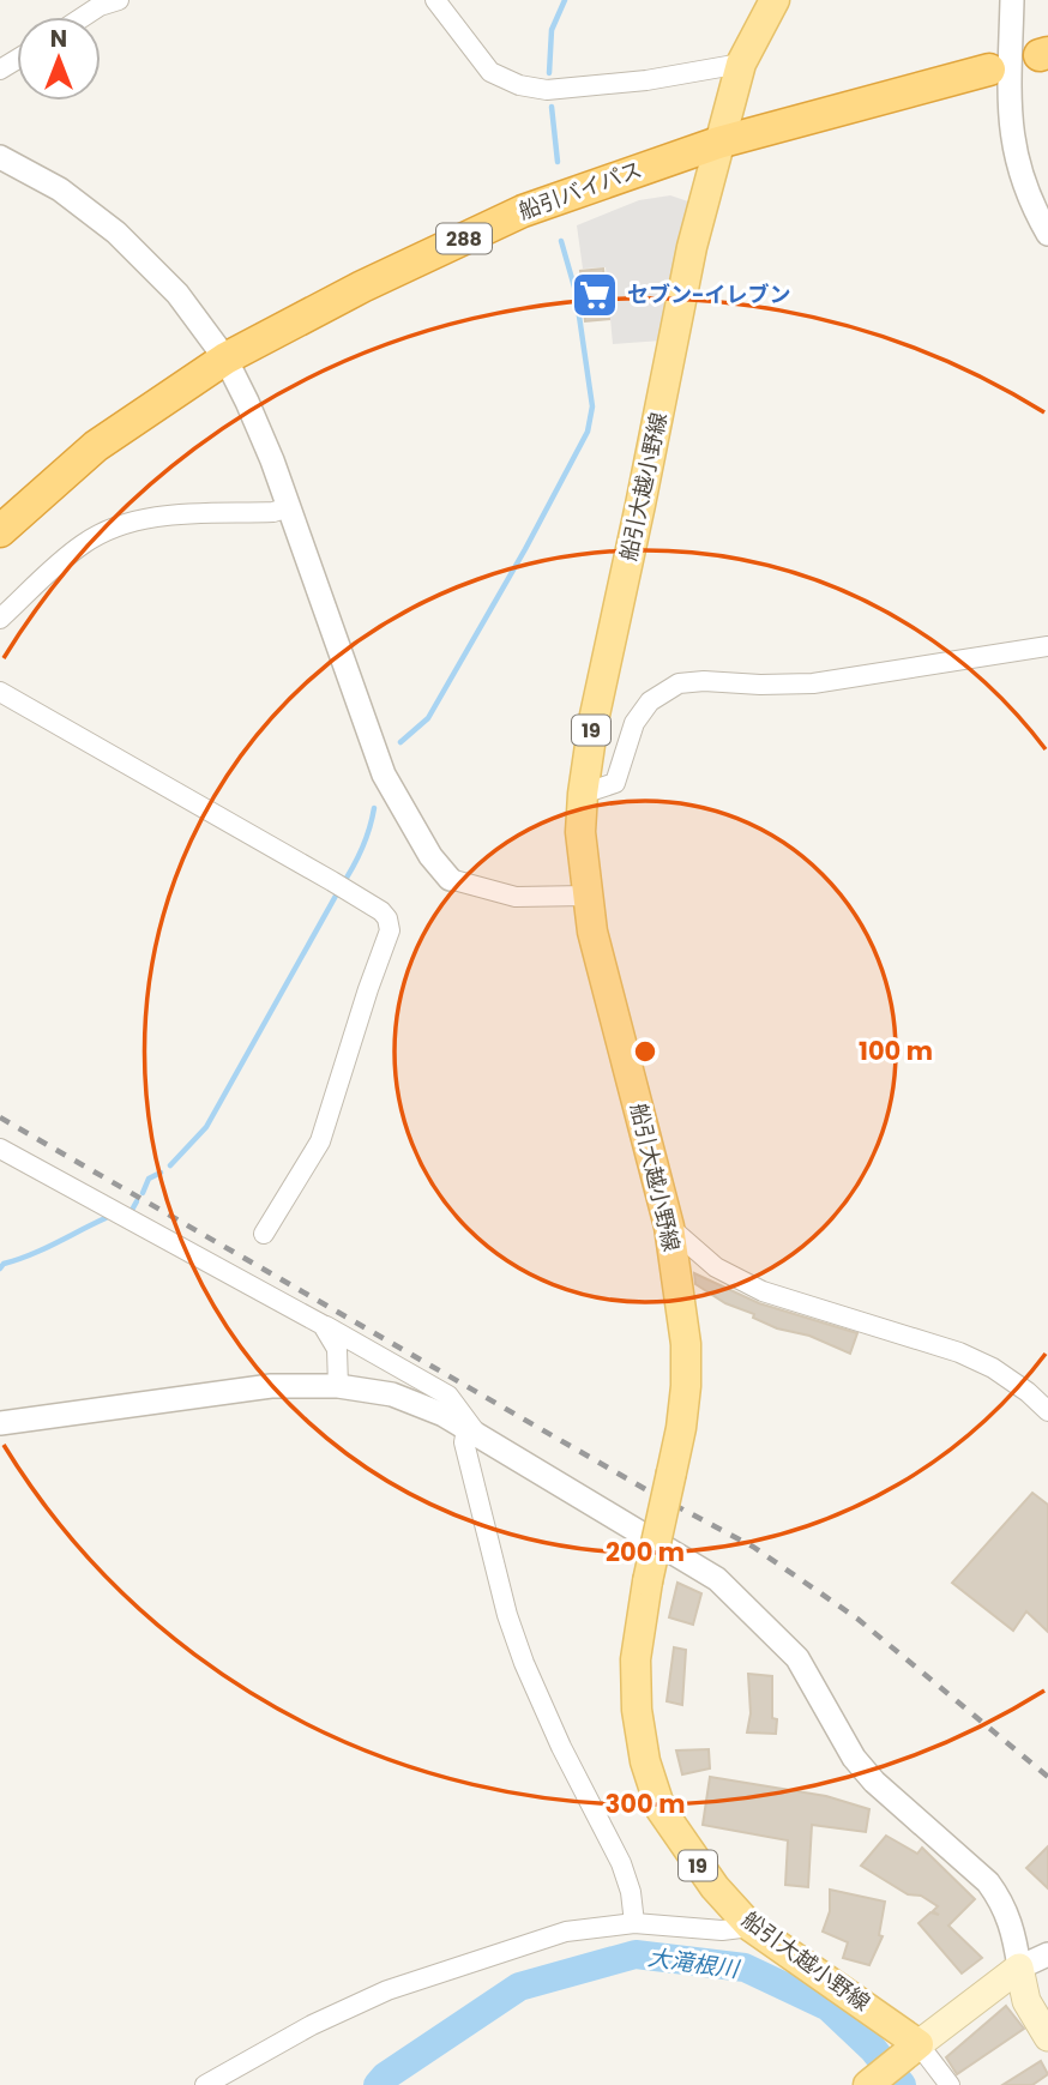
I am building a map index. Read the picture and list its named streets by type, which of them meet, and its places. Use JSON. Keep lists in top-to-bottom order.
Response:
{
  "streets": {
    "highway": ["船引バイパス", "288"],
    "main road": ["船引大越小野線", "19"]
  },
  "crossings": [
    ["船引バイパス", "船引大越小野線"]
  ],
  "water": ["大滝根川"],
  "places": {
    "supermarket": ["セブン-イレブン"]
  },
  "north": "top",
  "rings": ["100 m", "200 m", "300 m"]
}
